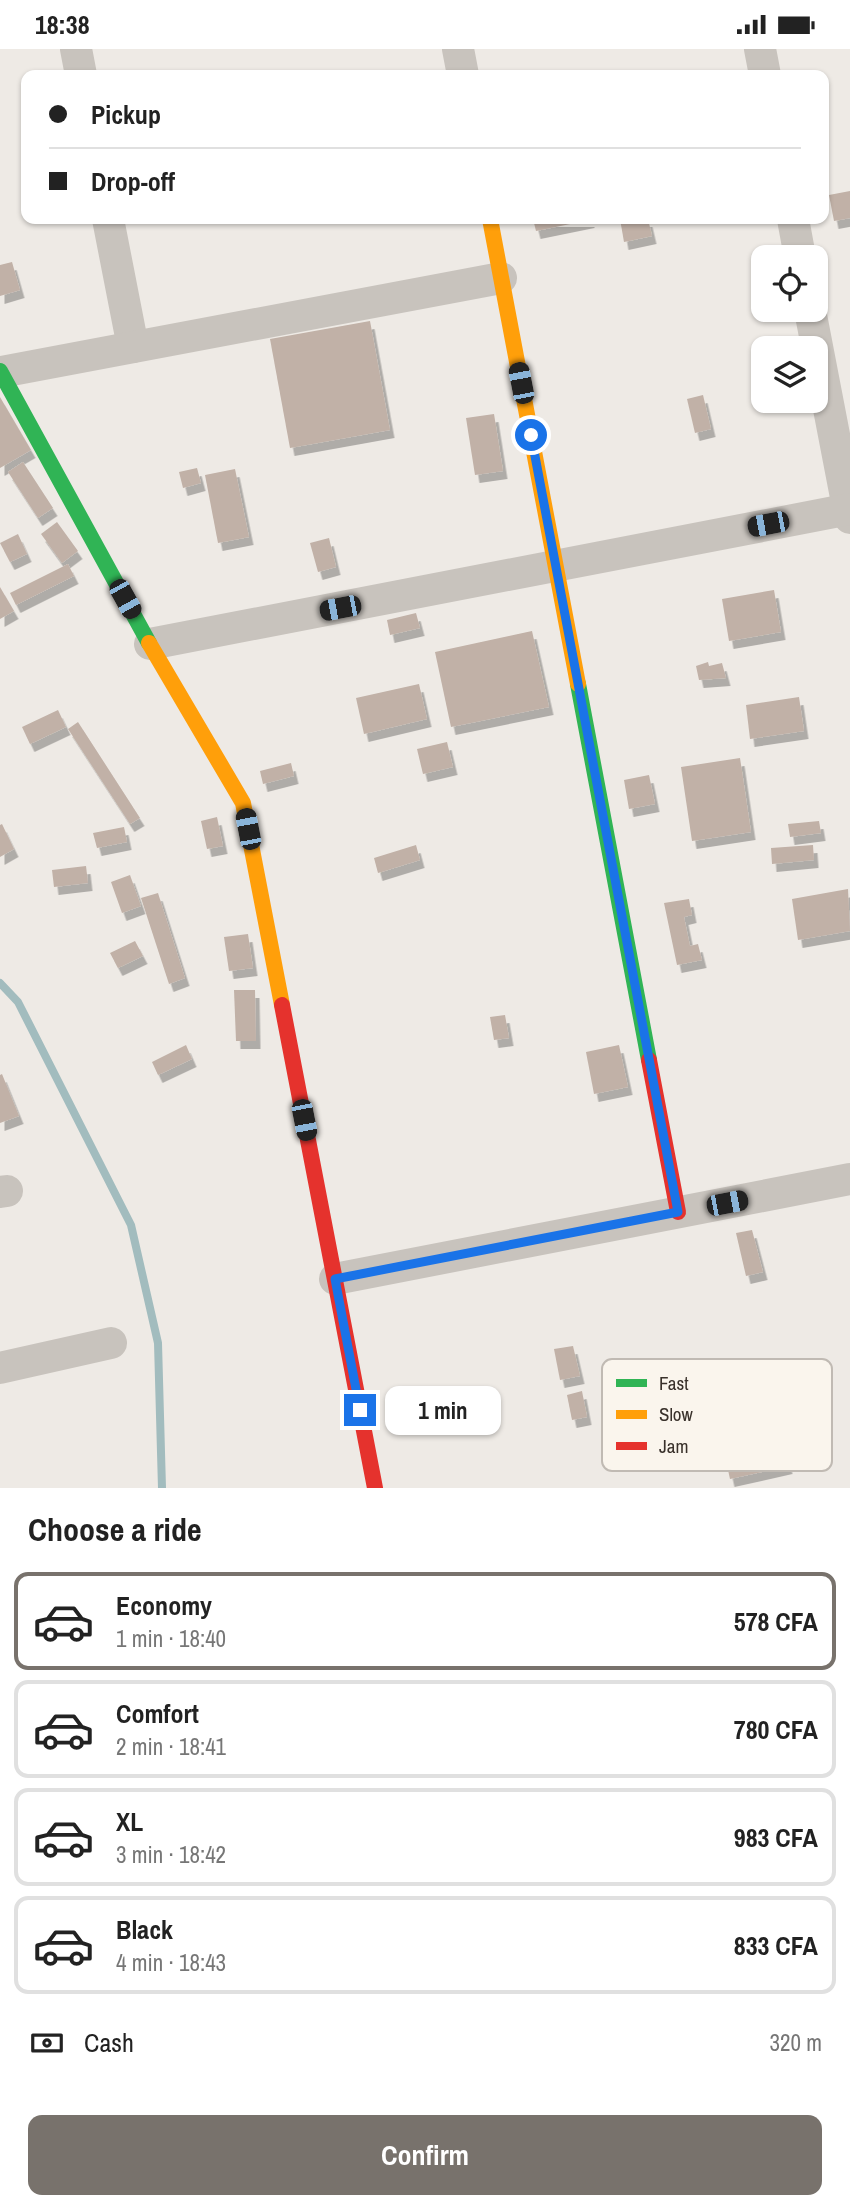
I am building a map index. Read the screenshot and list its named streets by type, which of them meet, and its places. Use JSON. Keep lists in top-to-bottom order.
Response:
{
  "legend": ["Fast", "Slow", "Jam"],
  "page": {
    "status": "18:38",
    "banner": ["Pickup", "Drop-off"],
    "bubble": "1 min",
    "heading": "Choose a ride",
    "list": [
      {
        "name": "Economy",
        "note": "1 min · 18:40",
        "value": "578 CFA"
      },
      {
        "name": "Comfort",
        "note": "2 min · 18:41",
        "value": "780 CFA"
      },
      {
        "name": "XL",
        "note": "3 min · 18:42",
        "value": "983 CFA"
      },
      {
        "name": "Black",
        "note": "4 min · 18:43",
        "value": "833 CFA"
      }
    ],
    "pay": ["Cash", "320 m"],
    "buttons": "Confirm"
  }
}
